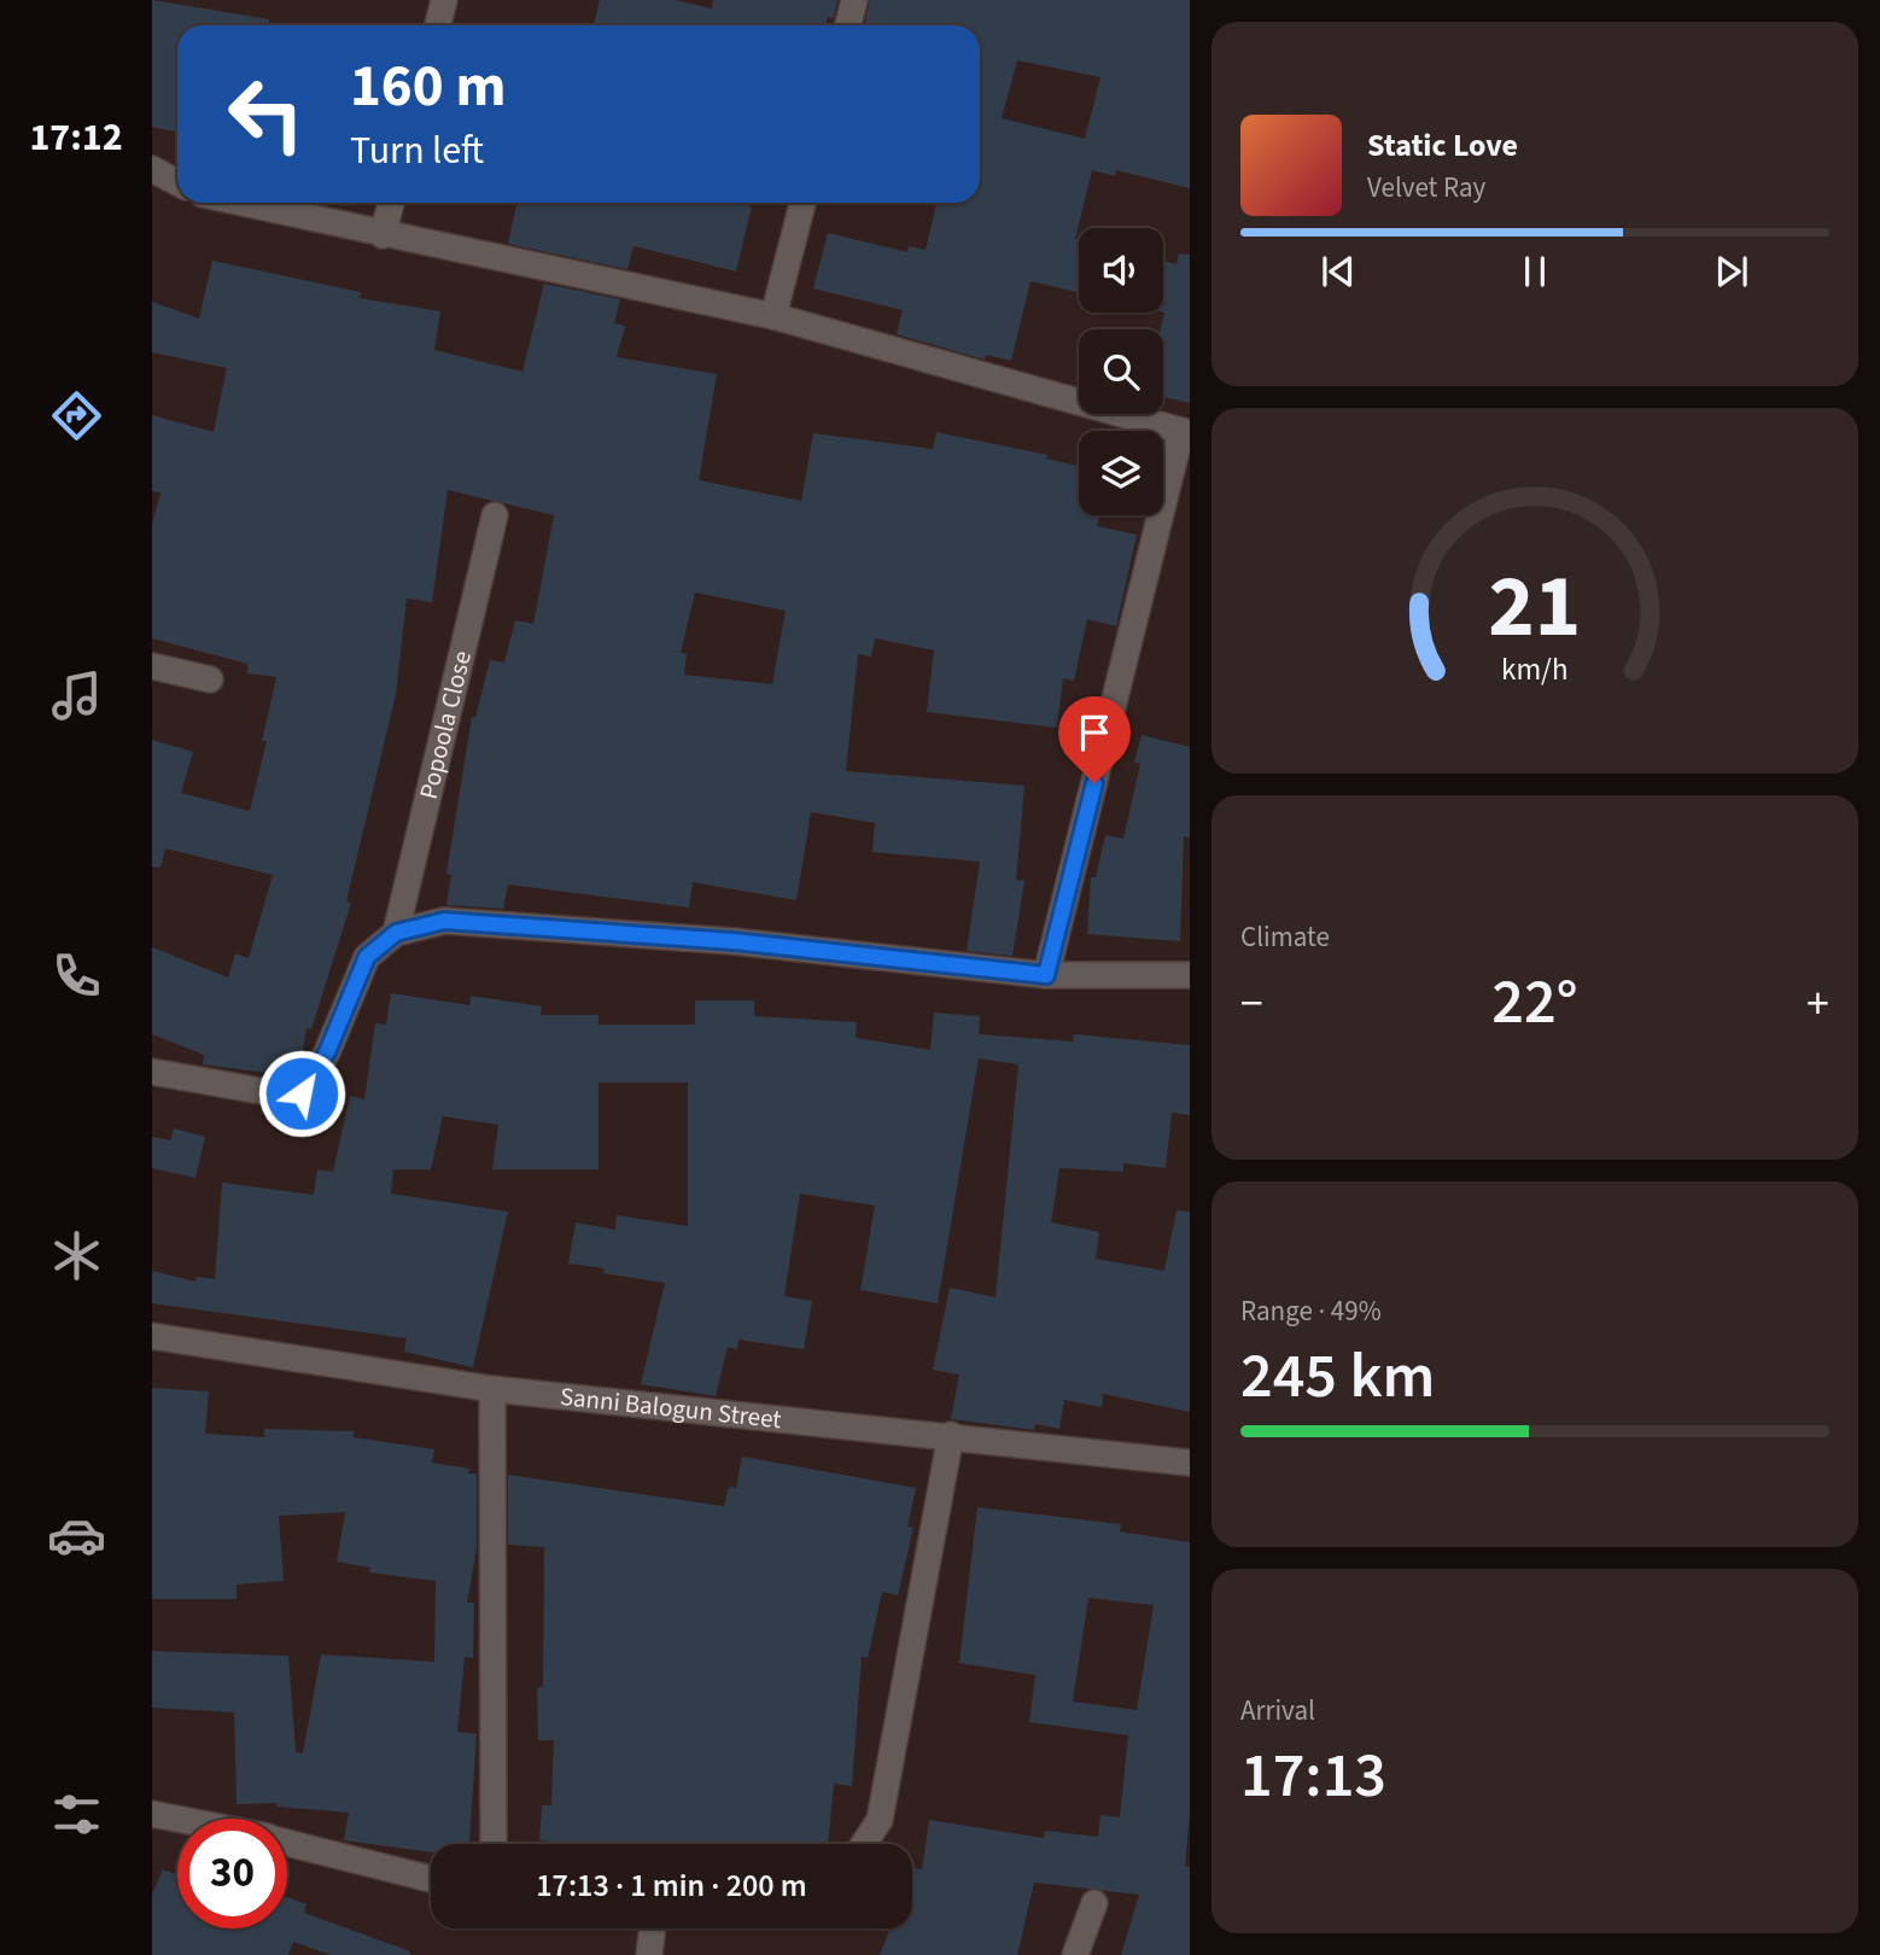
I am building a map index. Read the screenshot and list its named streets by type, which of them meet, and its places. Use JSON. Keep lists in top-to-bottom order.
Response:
{
  "streets": {
    "street": ["Popoola Close", "Sanni Balogun Street"]
  },
  "page": {
    "tabs": "17:12",
    "turn": ["160 m", "Turn left"],
    "song": ["Static Love", "Velvet Ray"],
    "tile": [
      "Climate",
      ["Range · 49%", "245 km"],
      ["Arrival", "17:13"]
    ],
    "heat": ["−", "22°", "+"],
    "limit": "30",
    "trip": "17:13 · 1 min · 200 m",
    "gauge": ["21", "km/h"]
  }
}
